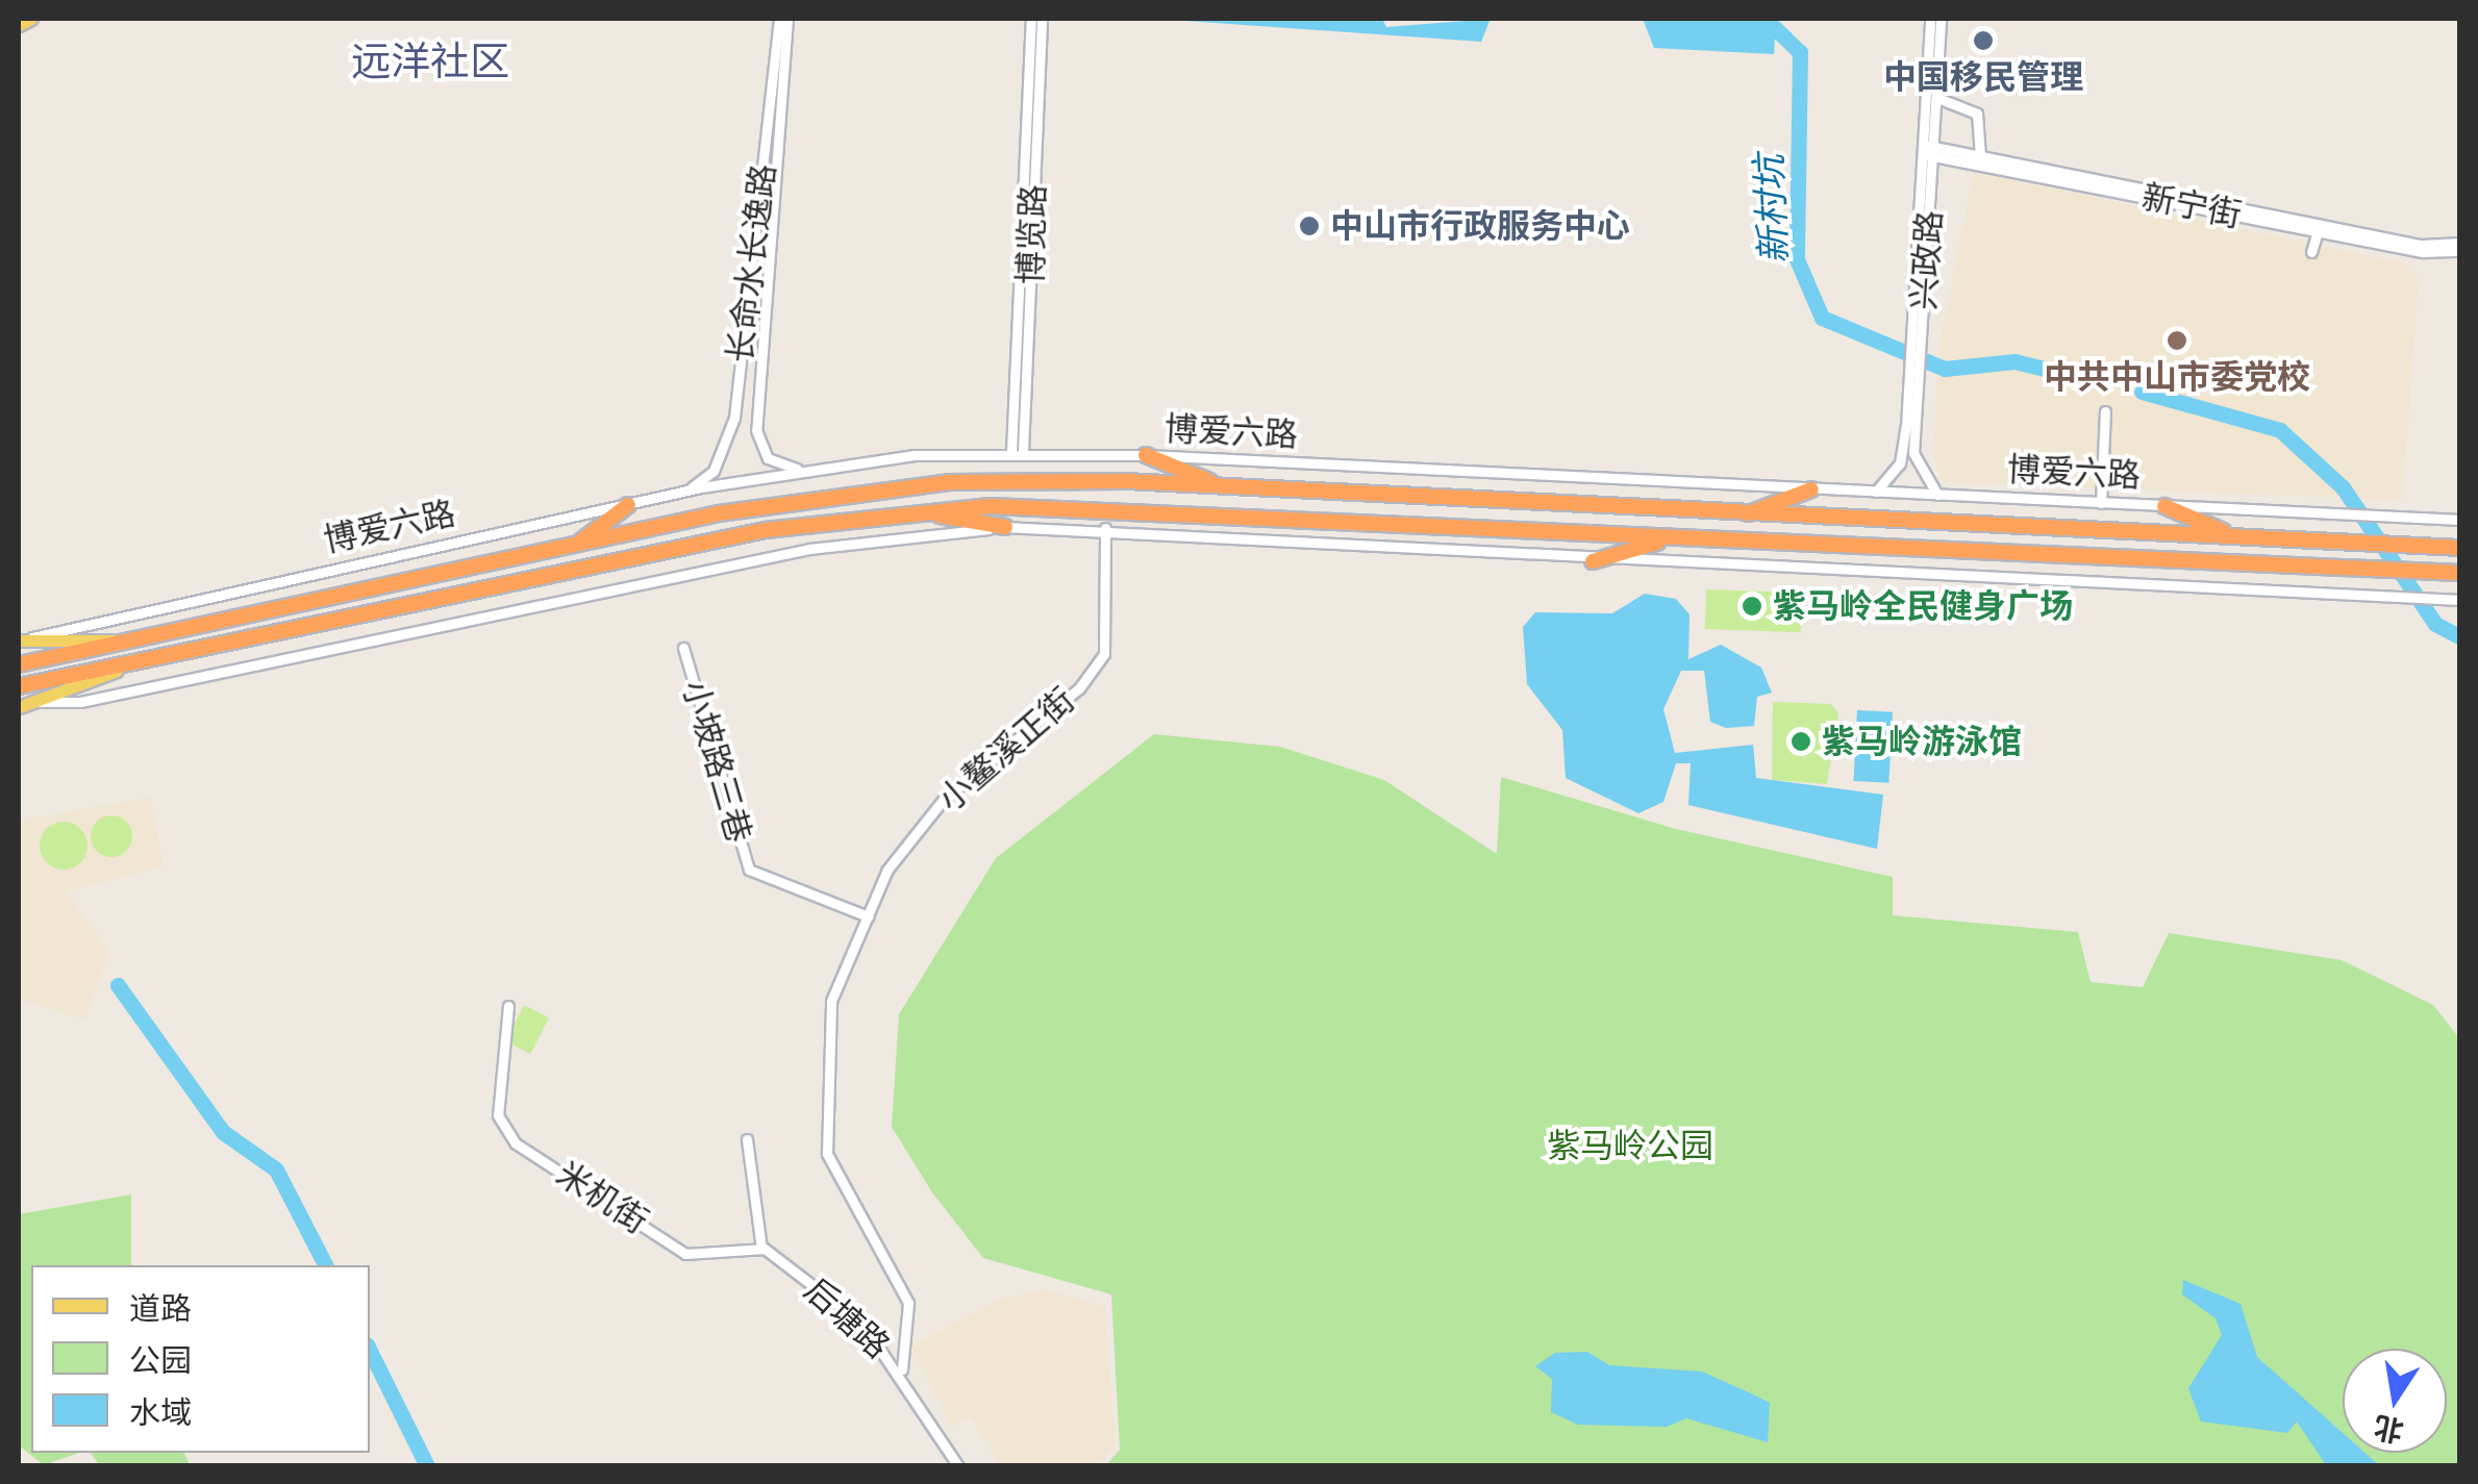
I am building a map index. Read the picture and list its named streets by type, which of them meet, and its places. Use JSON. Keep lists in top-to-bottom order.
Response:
{
  "streets": {
    "highway": ["博爱六路"],
    "street": [
      "新宁街",
      "博览路",
      "兴政路",
      "长命水长逸路",
      "小鳌溪正街",
      "小坡路三巷",
      "米机街",
      "后塘路"
    ]
  },
  "crossings": [
    ["新宁街", "兴政路"],
    ["博览路", "博爱六路"],
    ["兴政路", "博爱六路"],
    ["长命水长逸路", "博爱六路"],
    ["小鳌溪正街", "小坡路三巷"],
    ["小鳌溪正街", "后塘路"],
    ["米机街", "后塘路"]
  ],
  "districts": ["远洋社区"],
  "water": ["新村坑"],
  "parks": ["紫马岭公园"],
  "places": [
    "中国移民管理",
    "中山市行政服务中心",
    "中共中山市委党校",
    "紫马岭全民健身广场",
    "紫马岭游泳馆"
  ],
  "legend": ["道路", "公园", "水域"],
  "north": "bottom"
}
